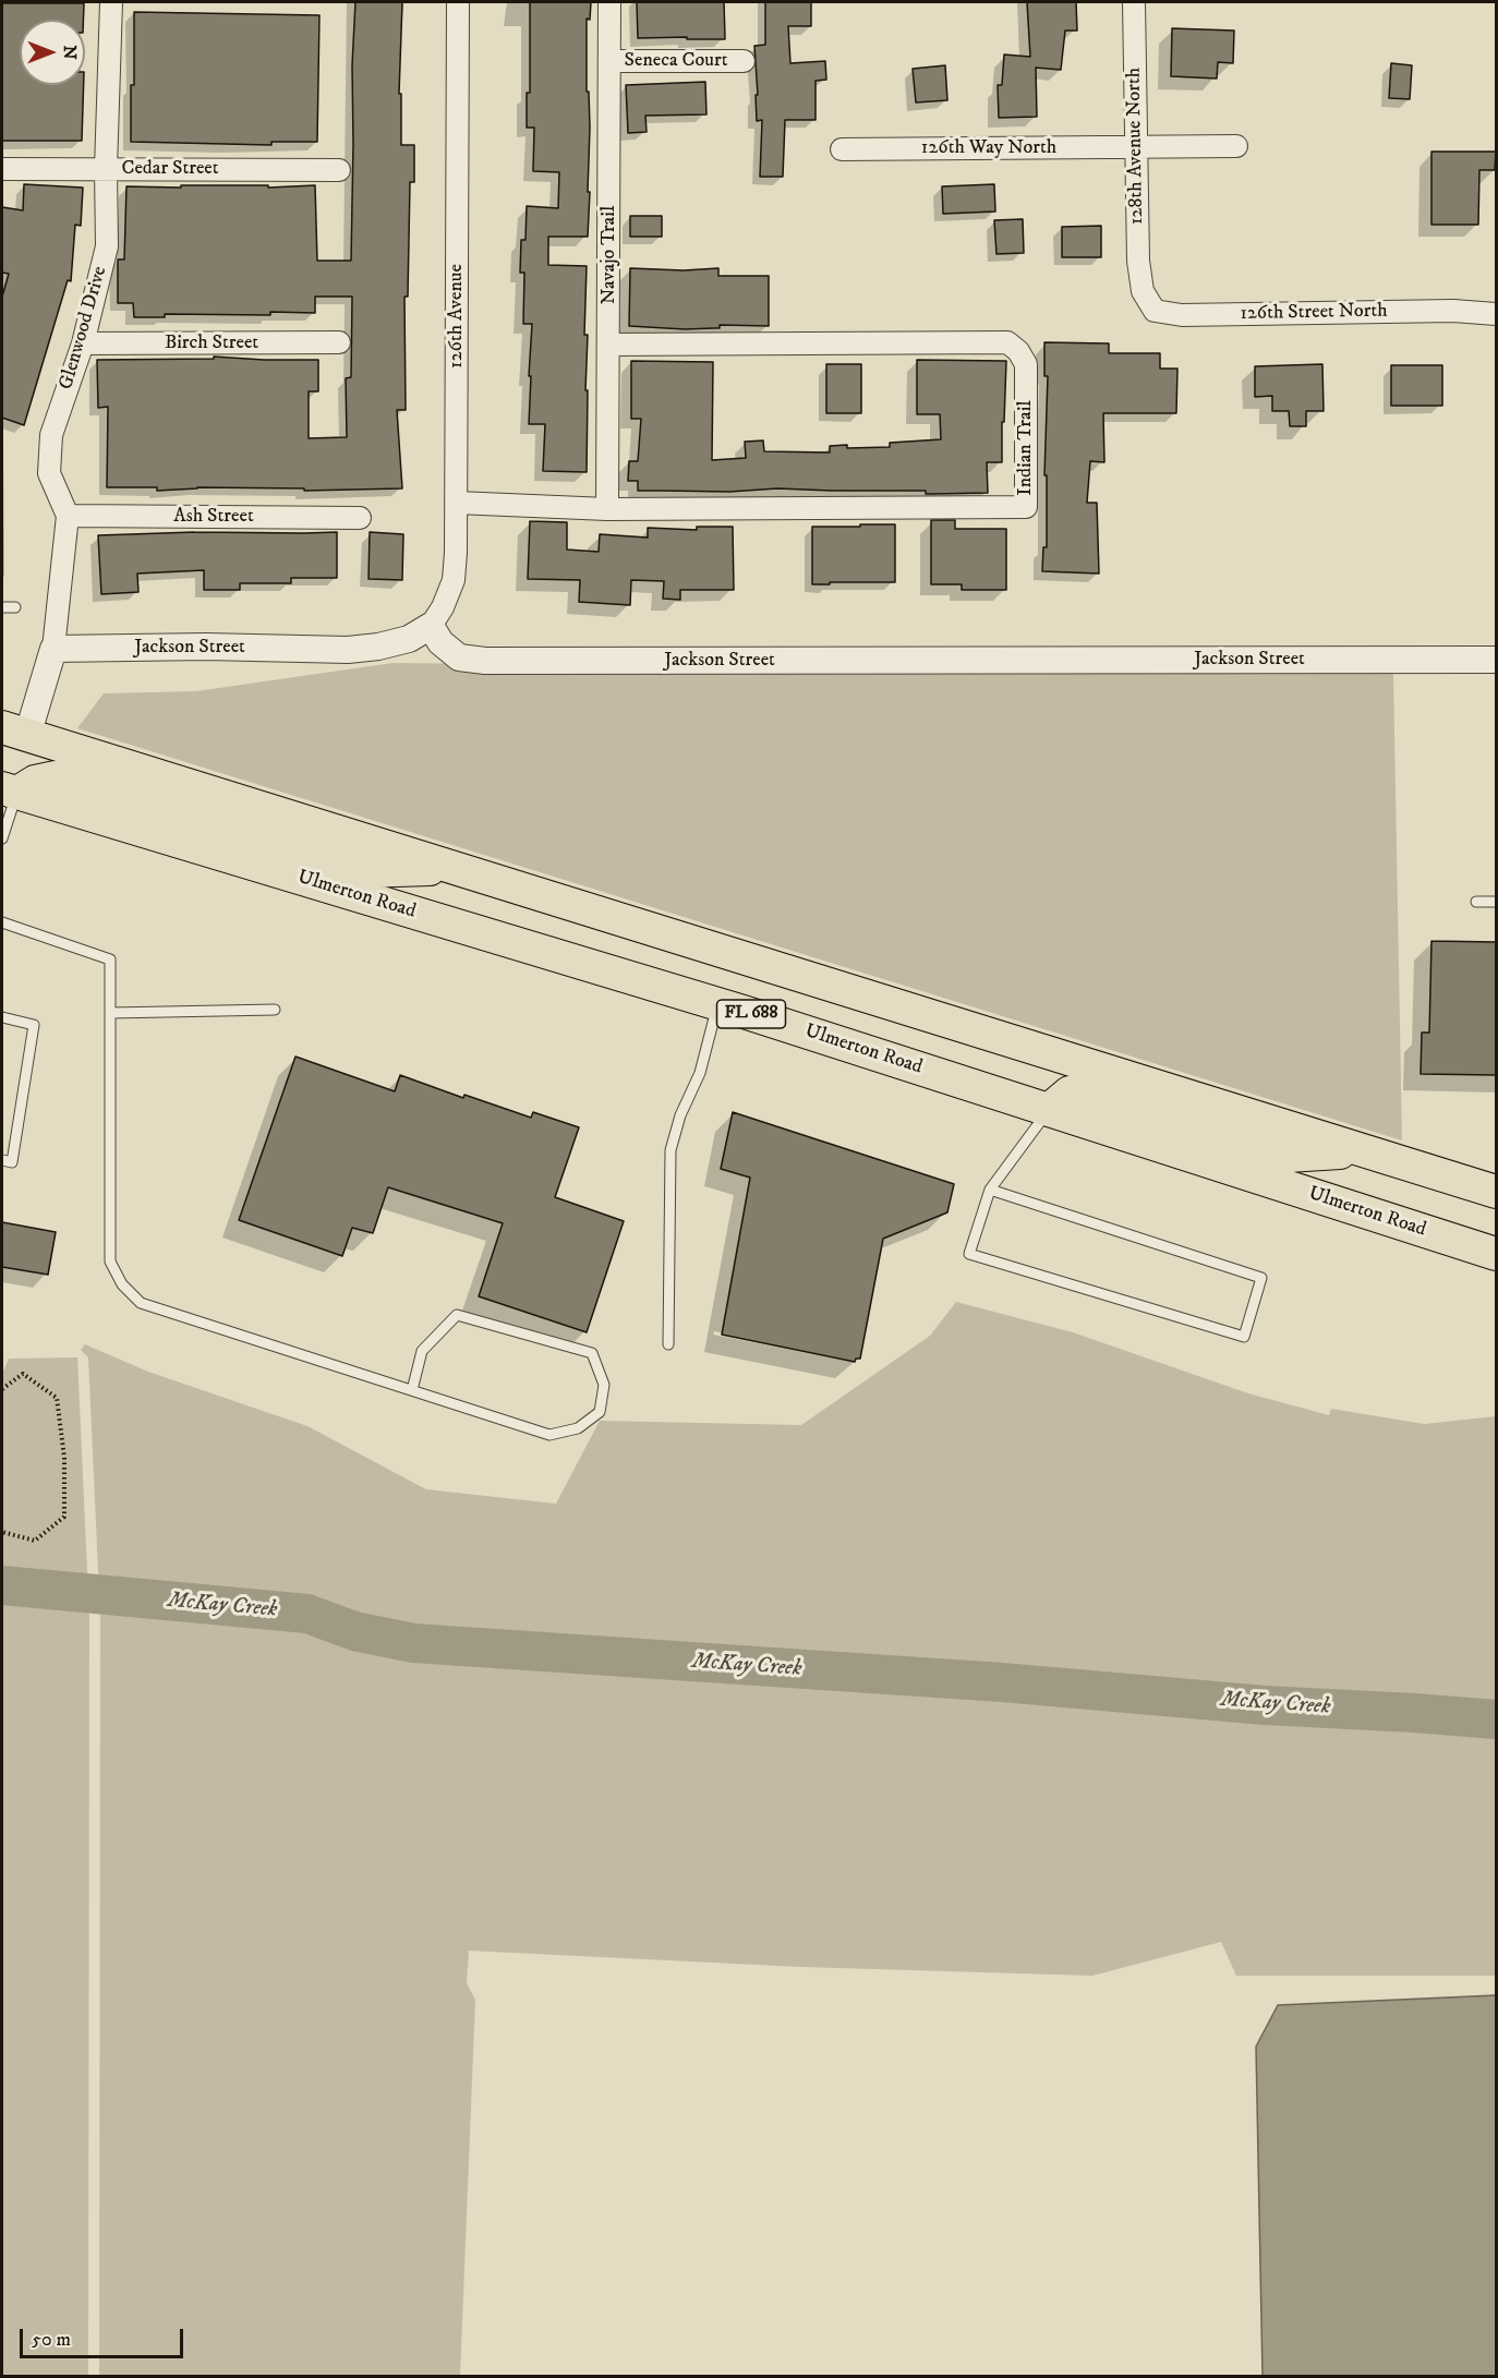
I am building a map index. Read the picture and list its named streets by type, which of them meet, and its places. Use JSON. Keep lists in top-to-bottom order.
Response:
{
  "streets": {
    "main road": ["Ulmerton Road", "FL 688"],
    "street": [
      "Seneca Court",
      "128th Avenue North",
      "126th Way North",
      "Cedar Street",
      "Navajo Trail",
      "126th Street North",
      "126th Avenue",
      "Glenwood Drive",
      "Birch Street",
      "Indian Trail",
      "Ash Street",
      "Jackson Street"
    ]
  },
  "crossings": [
    ["Seneca Court", "Navajo Trail"],
    ["128th Avenue North", "126th Way North"],
    ["128th Avenue North", "126th Street North"],
    ["Cedar Street", "Glenwood Drive"],
    ["Navajo Trail", "Indian Trail"],
    ["126th Avenue", "Indian Trail"],
    ["126th Avenue", "Jackson Street"],
    ["Glenwood Drive", "Birch Street"],
    ["Glenwood Drive", "Ash Street"],
    ["Glenwood Drive", "Jackson Street"]
  ],
  "water": ["McKay Creek"],
  "scale_bar": "50 m",
  "north": "right"
}
